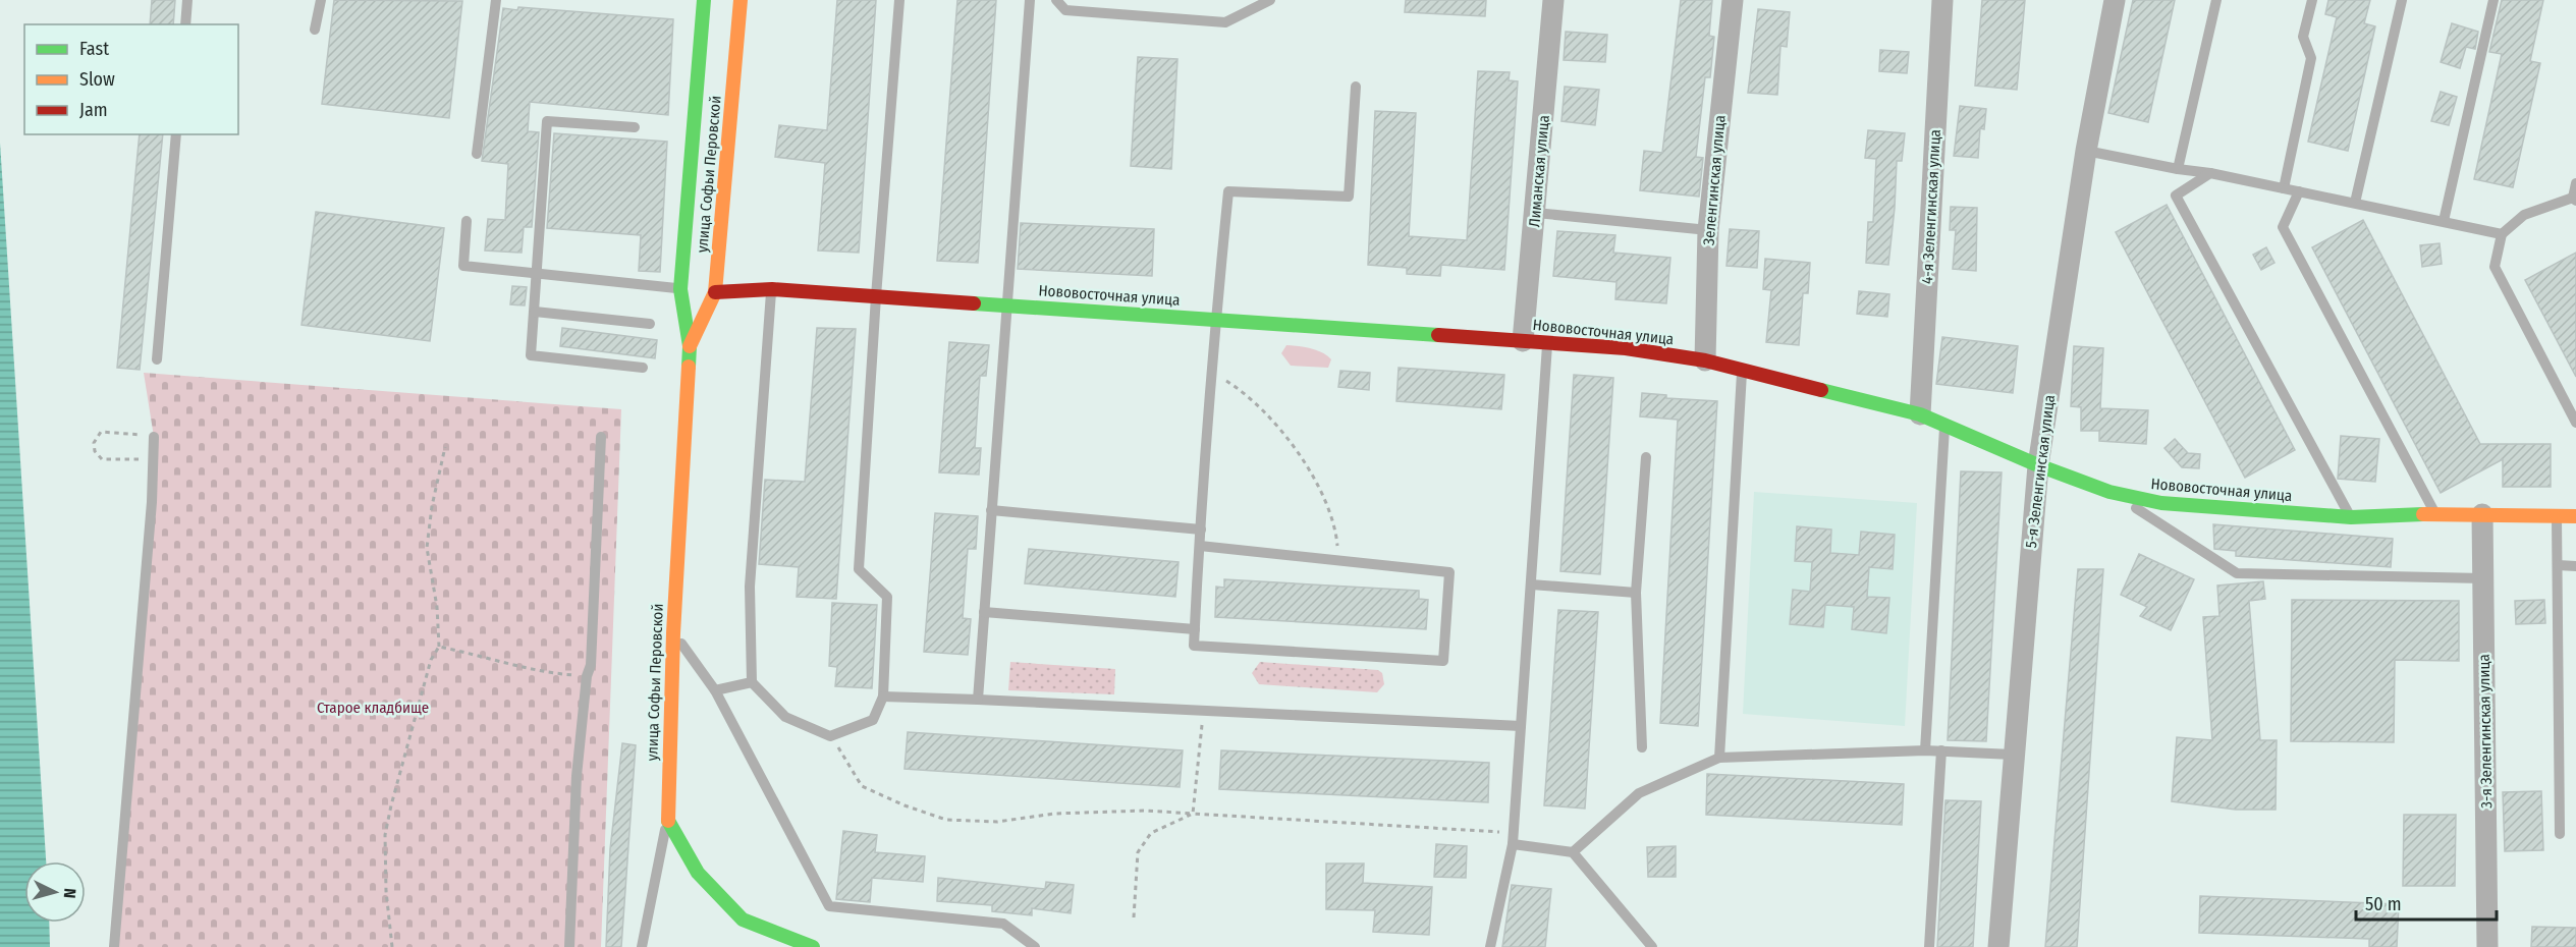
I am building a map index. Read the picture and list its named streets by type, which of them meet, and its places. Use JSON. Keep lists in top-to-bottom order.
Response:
{
  "streets": {
    "main road": ["улица Софьи Перовской", "Нововосточная улица"],
    "street": [
      "Лиманская улица",
      "Зеленгинская улица",
      "4-я Зеленгинская улица",
      "5-я Зеленгинская улица",
      "3-я Зеленгинская улица"
    ]
  },
  "crossings": [
    ["Лиманская улица", "Нововосточная улица"],
    ["улица Софьи Перовской", "Нововосточная улица"],
    ["Зеленгинская улица", "Нововосточная улица"],
    ["4-я Зеленгинская улица", "Нововосточная улица"],
    ["Нововосточная улица", "5-я Зеленгинская улица"],
    ["Нововосточная улица", "3-я Зеленгинская улица"]
  ],
  "parks": ["Старое кладбище"],
  "legend": ["Fast", "Slow", "Jam"],
  "scale_bar": "50 m",
  "north": "right"
}
